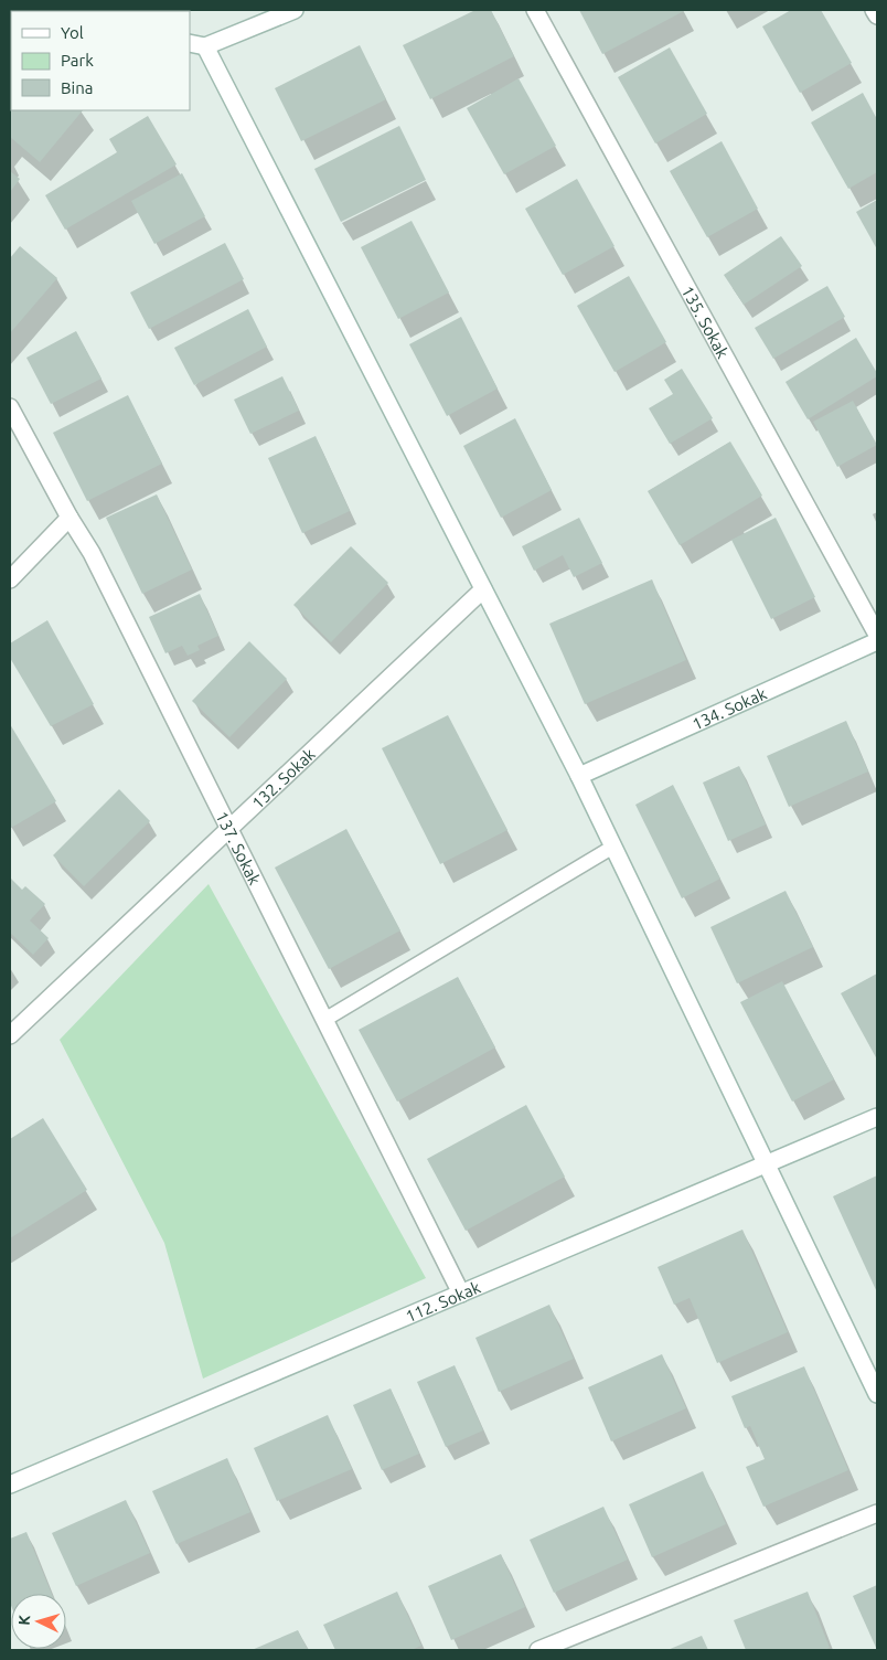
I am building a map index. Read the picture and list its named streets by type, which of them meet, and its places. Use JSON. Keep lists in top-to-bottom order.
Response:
{
  "streets": {
    "street": [
      "135. Sokak",
      "134. Sokak",
      "132. Sokak",
      "137. Sokak",
      "112. Sokak"
    ]
  },
  "crossings": [
    ["132. Sokak", "137. Sokak"],
    ["137. Sokak", "112. Sokak"]
  ],
  "legend": ["Yol", "Park", "Bina"],
  "north": "left"
}
